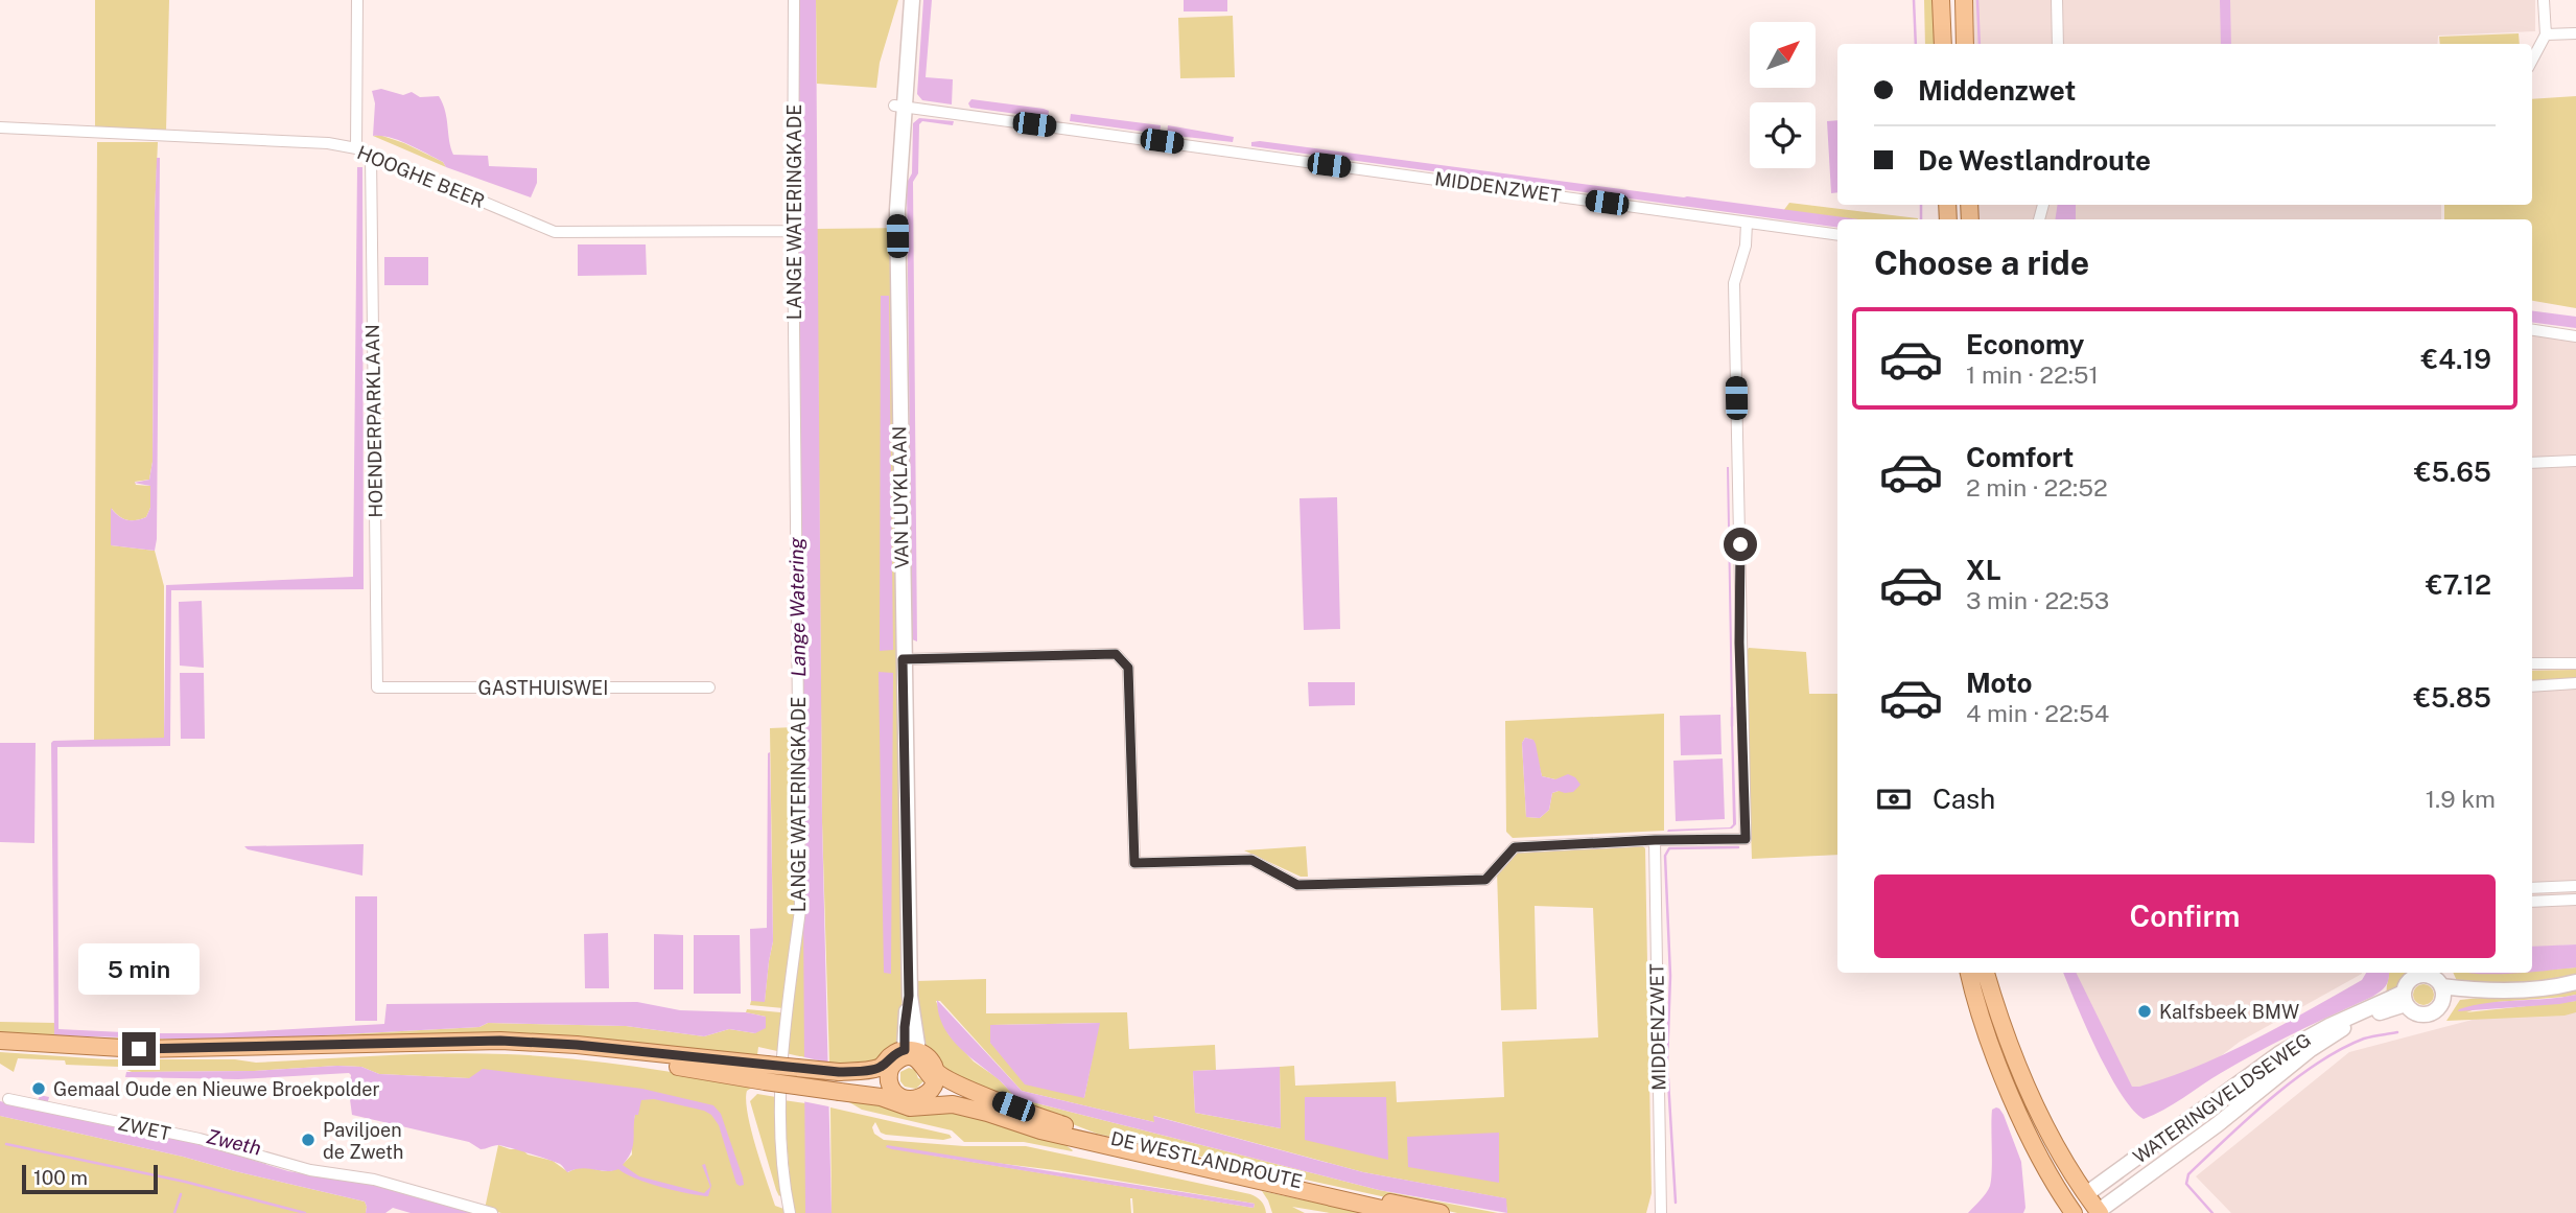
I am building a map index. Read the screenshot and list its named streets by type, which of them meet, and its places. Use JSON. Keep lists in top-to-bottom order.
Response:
{
  "streets": {
    "main road": ["DE WESTLANDROUTE"],
    "street": [
      "HOOGHE BEER",
      "MIDDENZWET",
      "LANGE WATERINGKADE",
      "HOENDERPARKLAAN",
      "VAN LUYKLAAN",
      "GASTHUISWEI",
      "WATERINGVELDSEWEG",
      "ZWET"
    ]
  },
  "crossings": [
    ["HOOGHE BEER", "LANGE WATERINGKADE"],
    ["HOOGHE BEER", "HOENDERPARKLAAN"],
    ["MIDDENZWET", "VAN LUYKLAAN"],
    ["HOENDERPARKLAAN", "GASTHUISWEI"],
    ["VAN LUYKLAAN", "DE WESTLANDROUTE"]
  ],
  "water": ["Lange Watering", "Zweth"],
  "places": ["Kalfsbeek BMW", "Gemaal Oude en Nieuwe Broekpolder", "Paviljoen de Zweth"],
  "scale_bar": "100 m",
  "north": "top right",
  "page": {
    "banner": ["Middenzwet", "De Westlandroute"],
    "heading": "Choose a ride",
    "list": [
      {
        "name": "Economy",
        "note": "1 min · 22:51",
        "value": "€4.19"
      },
      {
        "name": "Comfort",
        "note": "2 min · 22:52",
        "value": "€5.65"
      },
      {
        "name": "XL",
        "note": "3 min · 22:53",
        "value": "€7.12"
      },
      {
        "name": "Moto",
        "note": "4 min · 22:54",
        "value": "€5.85"
      }
    ],
    "pay": ["Cash", "1.9 km"],
    "buttons": "Confirm",
    "bubble": "5 min",
    "scale": "100 m"
  }
}
